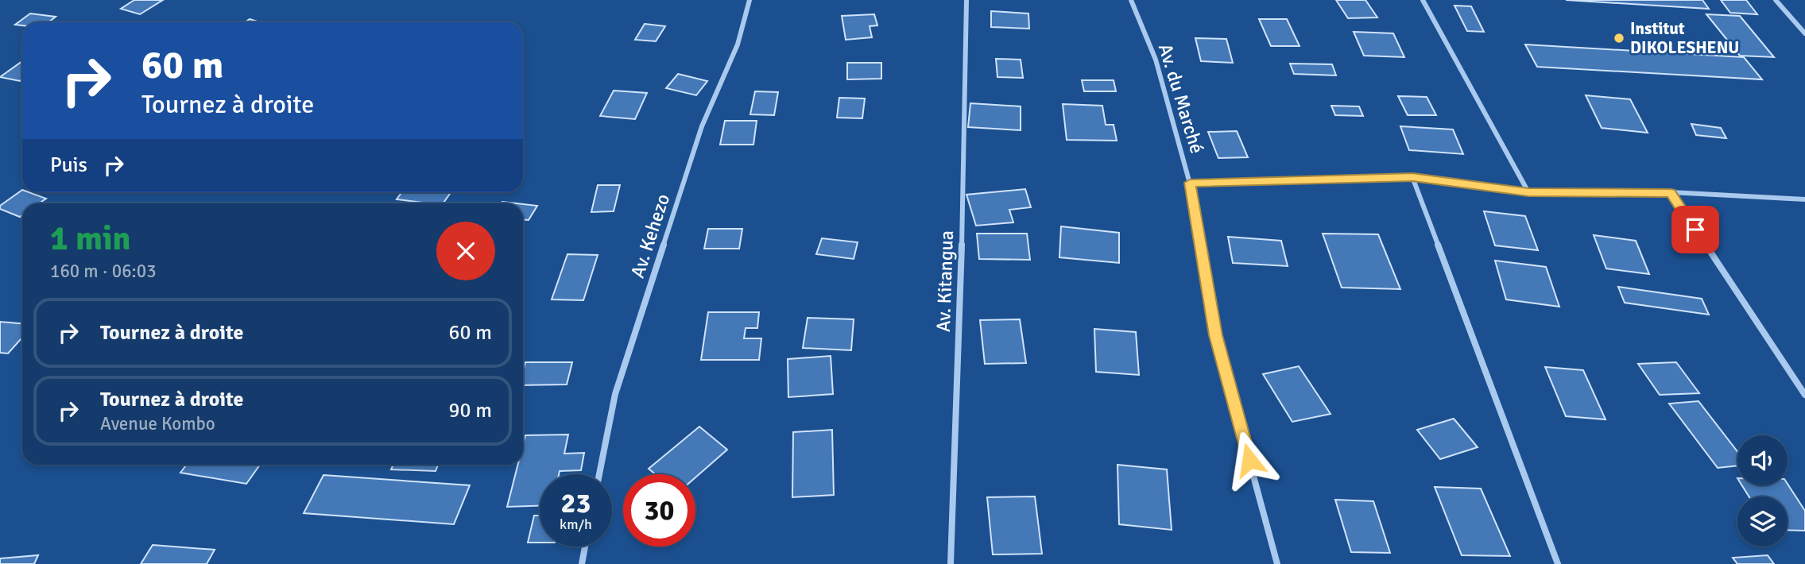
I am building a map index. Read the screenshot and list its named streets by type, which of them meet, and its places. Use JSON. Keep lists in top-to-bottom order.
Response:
{
  "streets": {
    "street": ["Av. du Marché", "Av. Kehezo", "Av. Kitangua"]
  },
  "places": ["Institut DIKOLESHENU"],
  "page": {
    "turn": ["60 m", "Tournez à droite"],
    "then": "Puis",
    "heading": ["1 min", "160 m · 06:03"],
    "list": [
      {
        "name": "Tournez à droite",
        "value": "60 m"
      },
      {
        "name": "Tournez à droite",
        "note": "Avenue Kombo",
        "value": "90 m"
      }
    ],
    "speed": "23 km/h",
    "limit": "30"
  }
}
